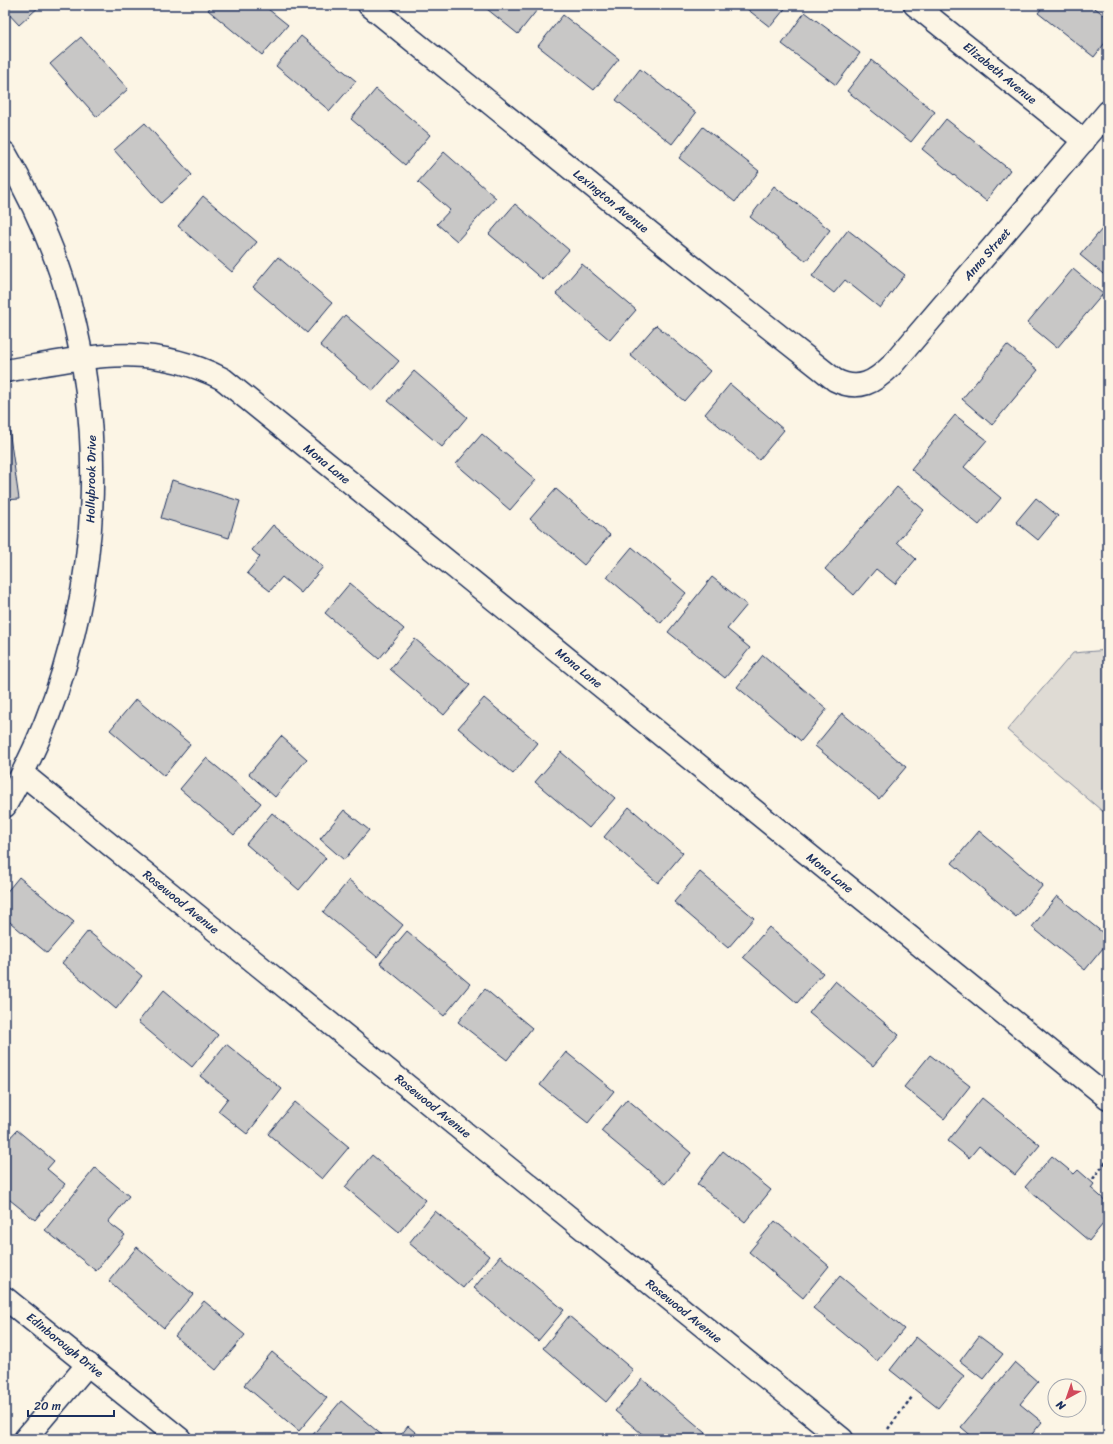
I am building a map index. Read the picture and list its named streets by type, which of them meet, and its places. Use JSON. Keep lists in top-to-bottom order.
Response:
{
  "streets": {
    "street": [
      "Elizabeth Avenue",
      "Lexington Avenue",
      "Anna Street",
      "Mona Lane",
      "Hollybrook Drive",
      "Rosewood Avenue",
      "Edinborough Drive"
    ]
  },
  "crossings": [
    ["Elizabeth Avenue", "Anna Street"],
    ["Lexington Avenue", "Anna Street"],
    ["Mona Lane", "Hollybrook Drive"],
    ["Hollybrook Drive", "Rosewood Avenue"]
  ],
  "scale_bar": "20 m",
  "north": "bottom left"
}
